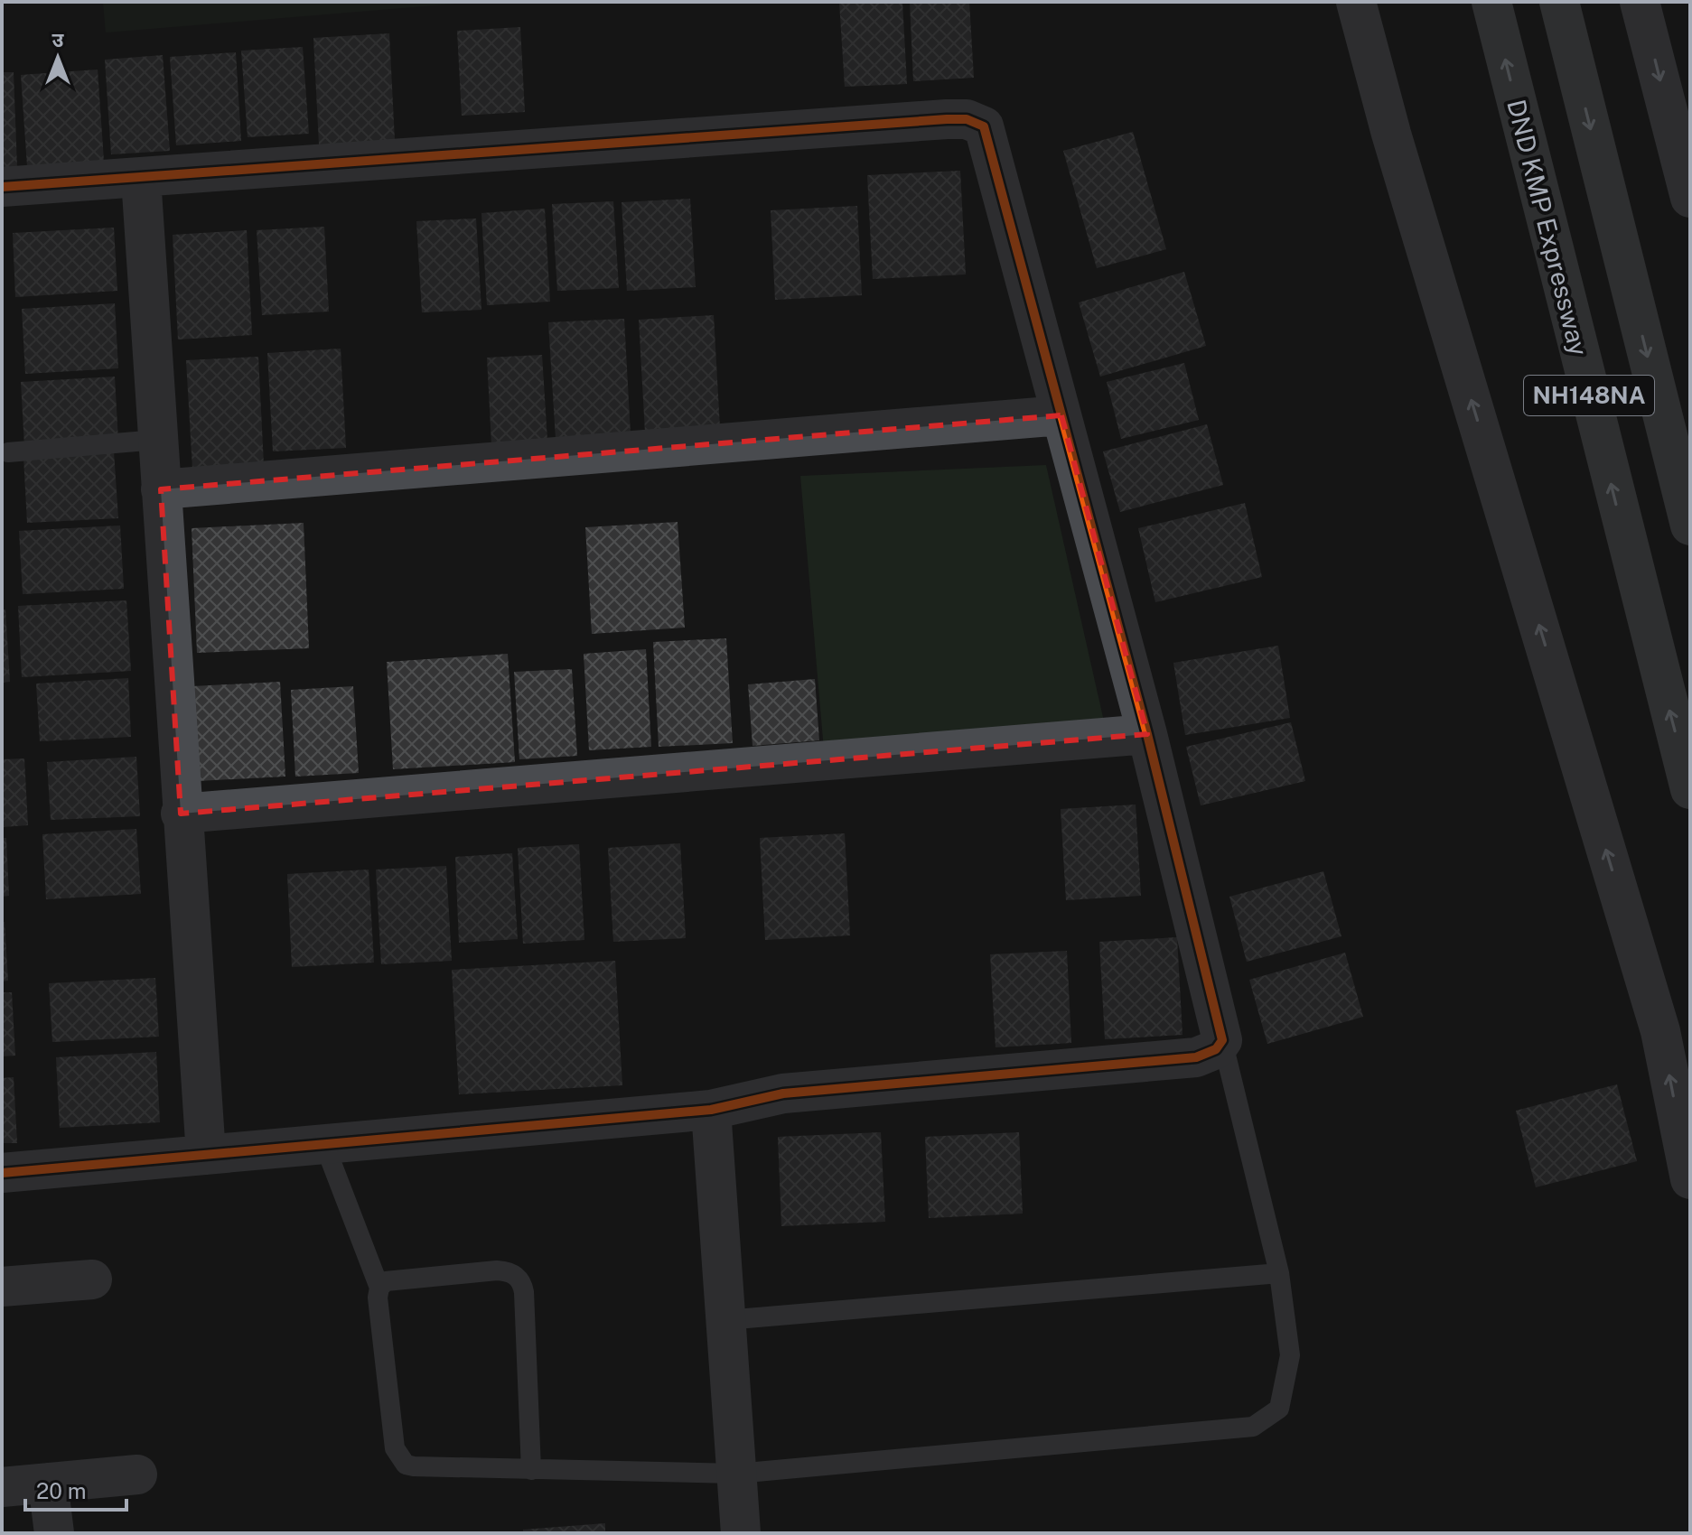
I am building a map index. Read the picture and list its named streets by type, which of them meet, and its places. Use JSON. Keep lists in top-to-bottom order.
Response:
{
  "streets": {
    "highway": ["DND KMP Expressway", "NH148NA"]
  },
  "scale_bar": "20 m",
  "north": "top"
}
